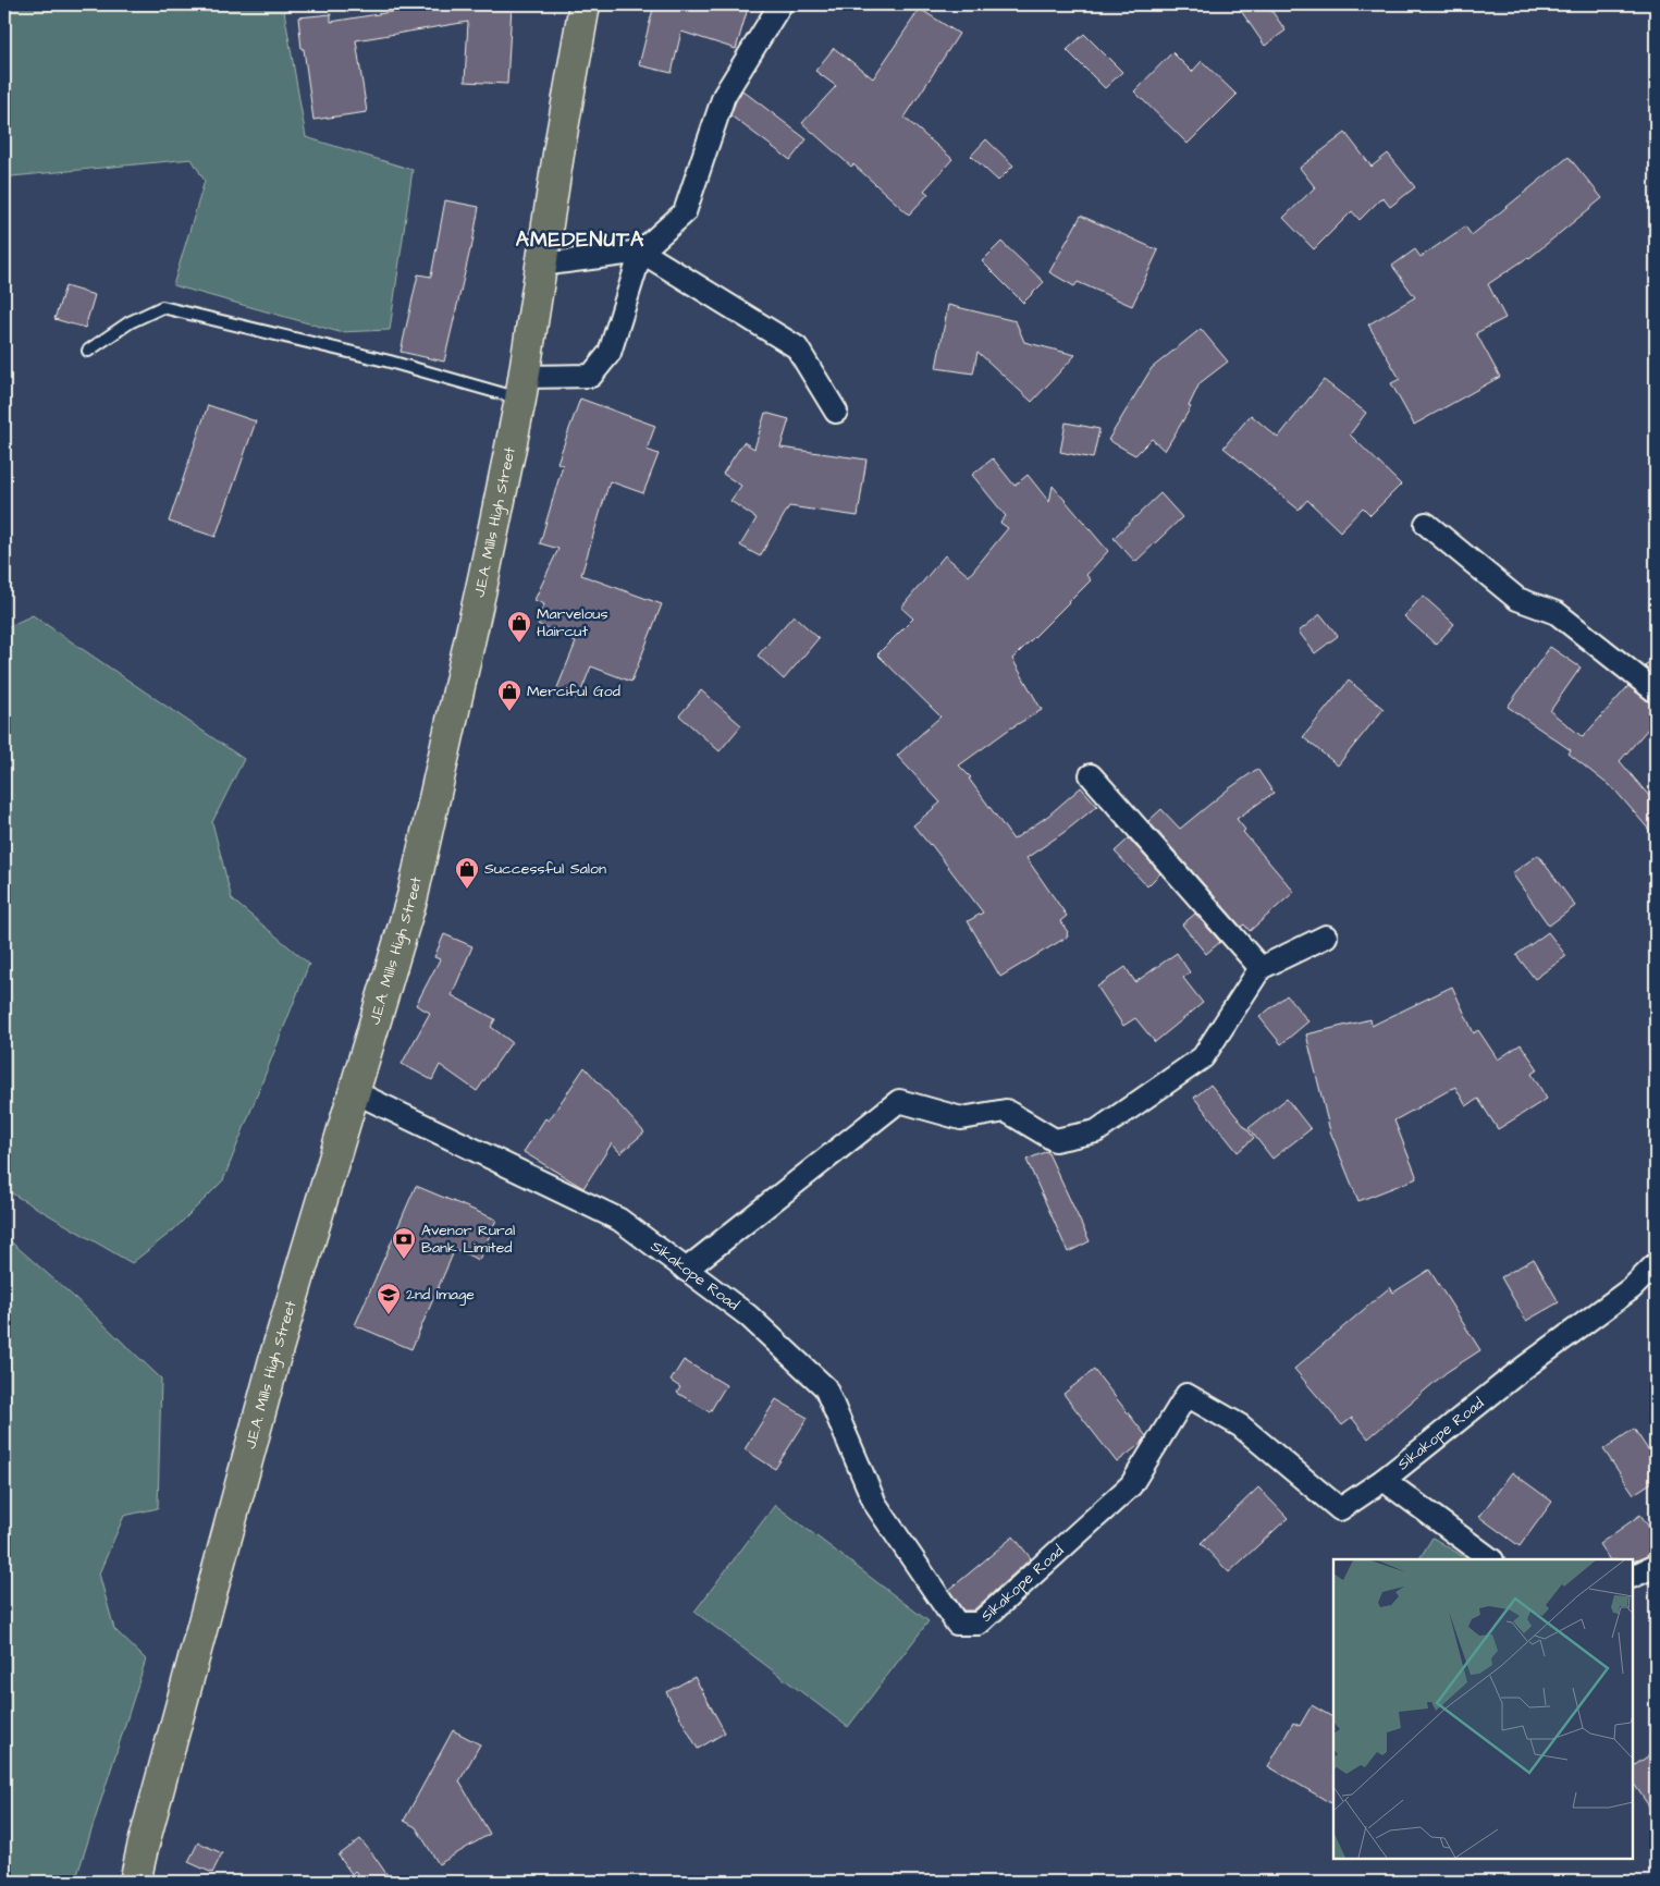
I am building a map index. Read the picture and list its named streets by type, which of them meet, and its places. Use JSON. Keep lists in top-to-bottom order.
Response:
{
  "streets": {
    "highway": ["J.E.A. Mills High Street"],
    "street": ["Sikakope Road"]
  },
  "crossings": [
    ["J.E.A. Mills High Street", "Sikakope Road"]
  ],
  "districts": ["AMEDENUTA"],
  "places": {
    "shop": ["Marvelous Haircut", "Merciful God", "Successful Salon"],
    "bank": ["Avenor Rural Bank Limited"],
    "school or university": ["2nd Image"]
  }
}
